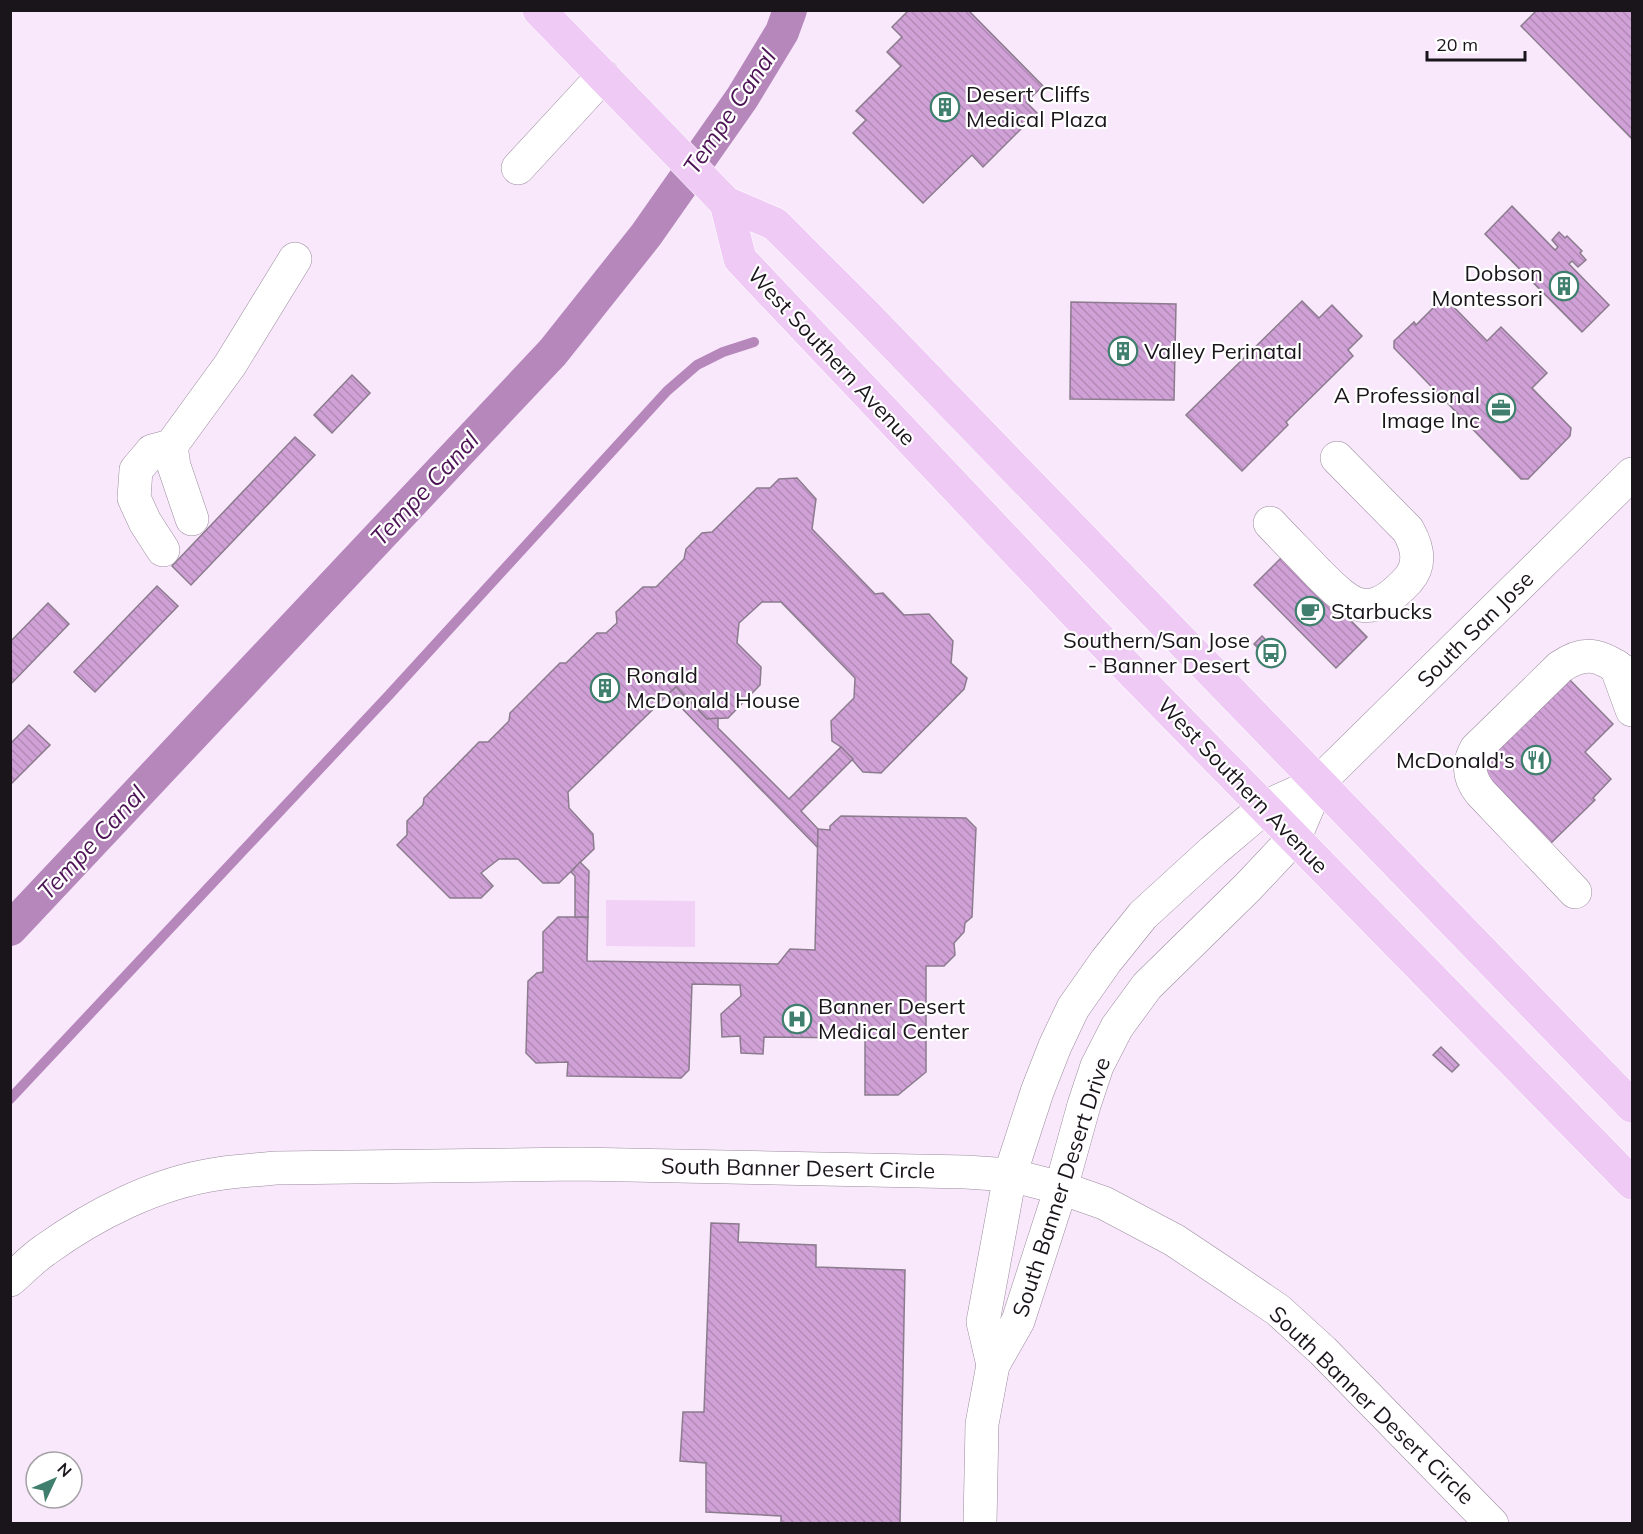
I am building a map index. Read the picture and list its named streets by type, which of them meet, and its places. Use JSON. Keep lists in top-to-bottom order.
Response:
{
  "streets": {
    "main road": ["West Southern Avenue"],
    "street": ["South San Jose", "South Banner Desert Circle", "South Banner Desert Drive"]
  },
  "crossings": [
    ["West Southern Avenue", "South Banner Desert Drive"],
    ["South San Jose", "South Banner Desert Drive"],
    ["South Banner Desert Circle", "South Banner Desert Drive"]
  ],
  "water": ["Tempe Canal"],
  "places": {
    "building": [
      "Desert Cliffs Medical Plaza",
      "Dobson Montessori",
      "Valley Perinatal",
      "Ronald McDonald House"
    ],
    "office": ["A Professional Image Inc"],
    "cafe": ["Starbucks"],
    "bus stop": ["Southern/San Jose - Banner Desert"],
    "restaurant": ["McDonald's"],
    "hospital": ["Banner Desert Medical Center"]
  },
  "scale_bar": "20 m",
  "north": "top right"
}
